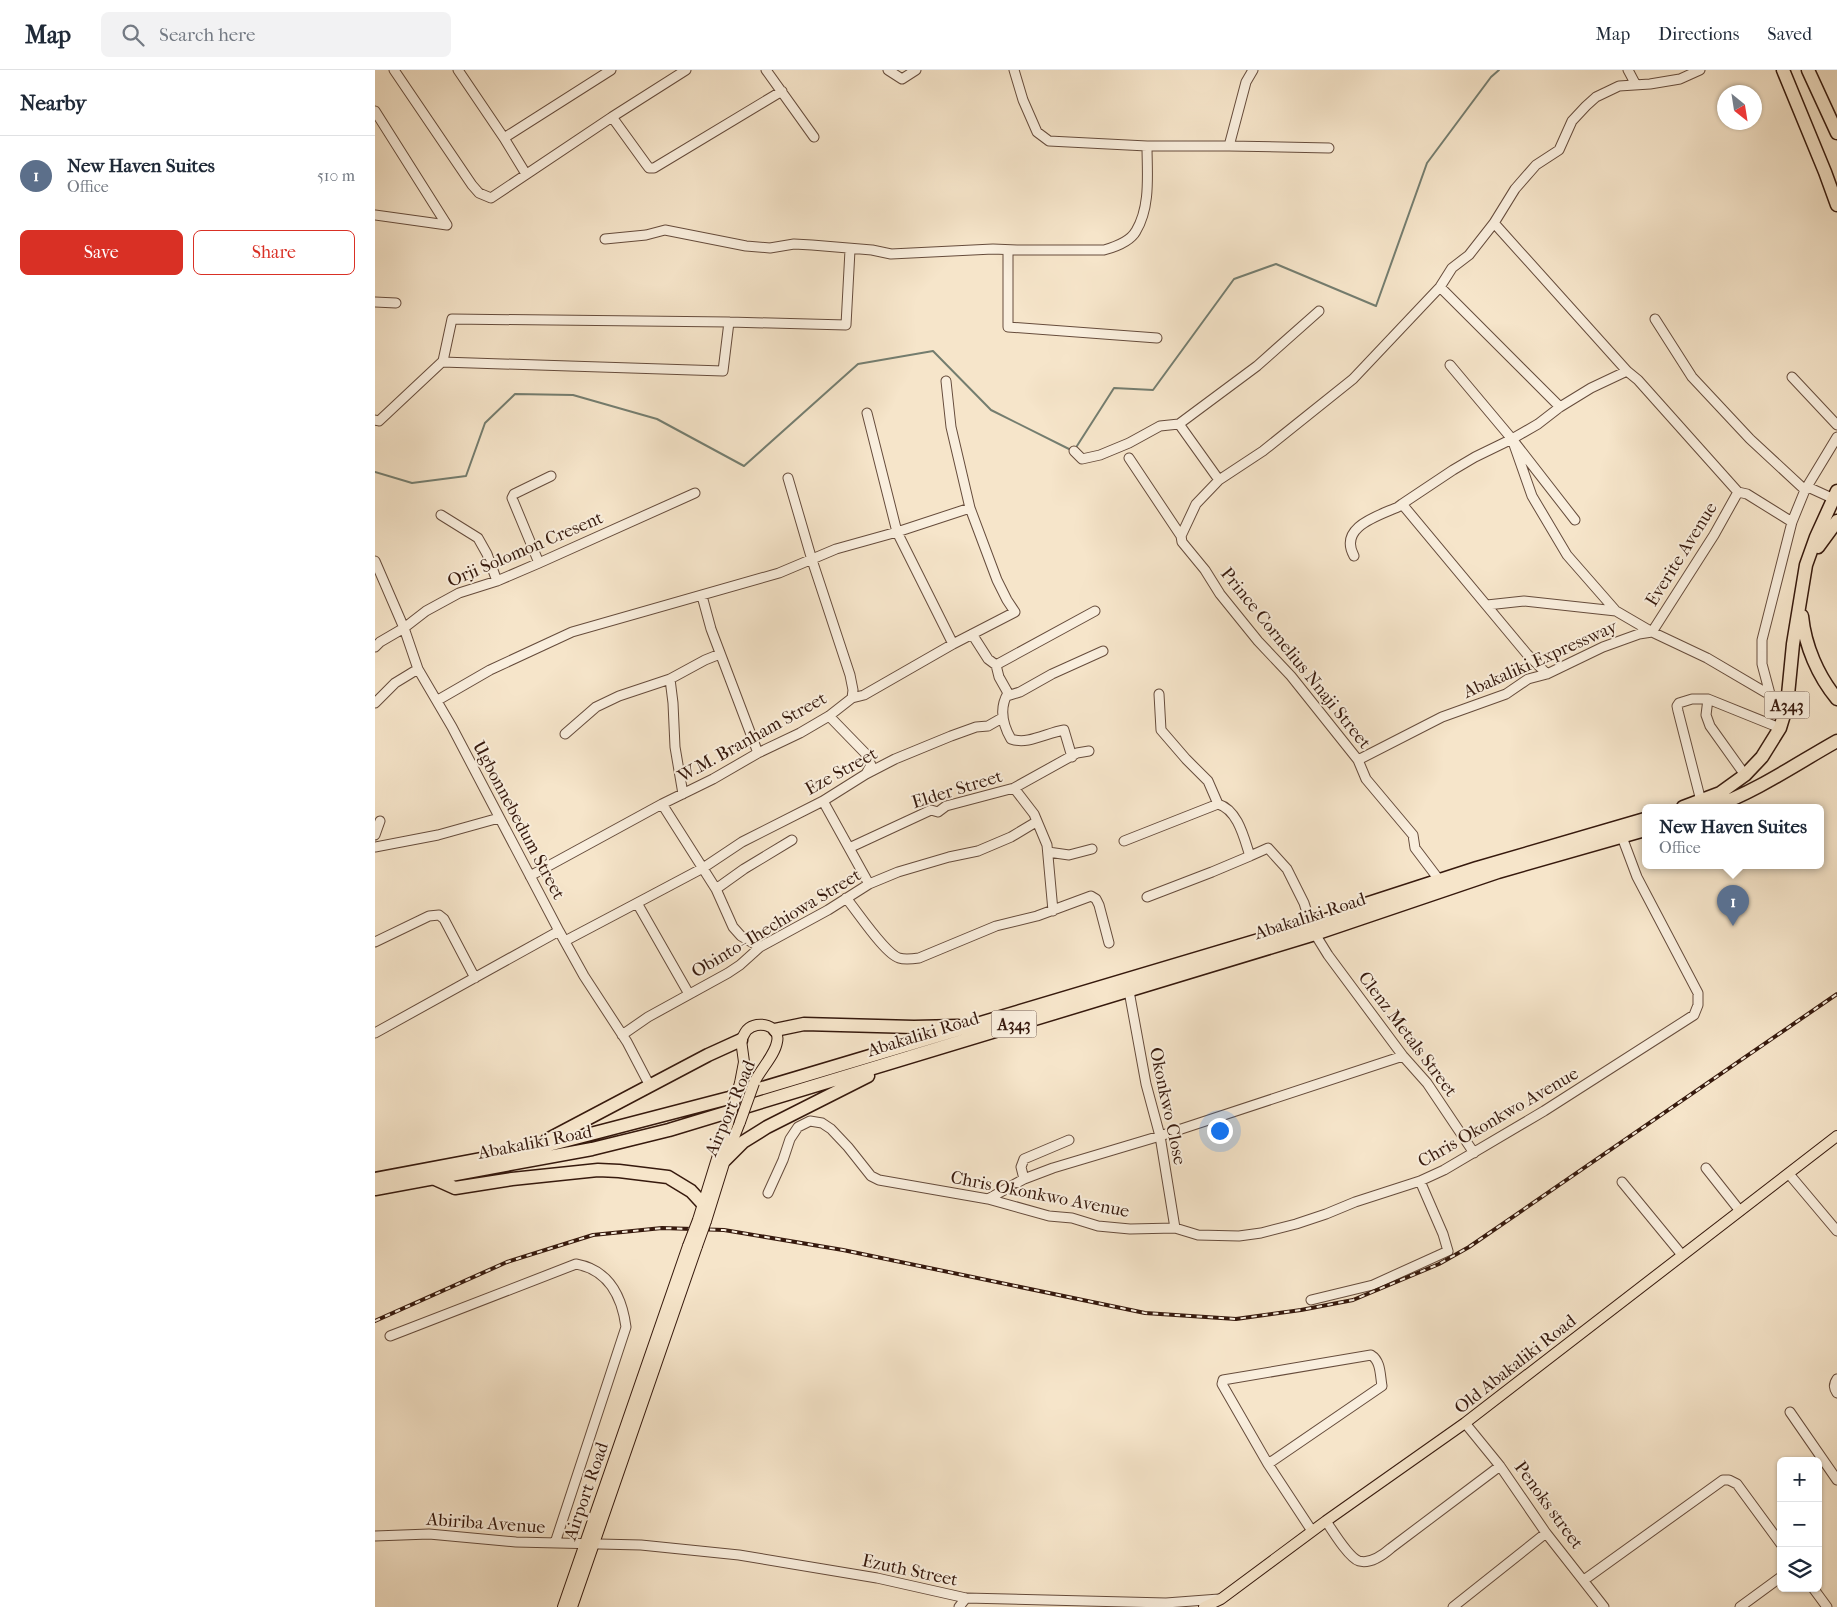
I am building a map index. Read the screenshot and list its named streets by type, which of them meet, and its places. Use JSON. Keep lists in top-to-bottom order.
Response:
{
  "streets": {
    "highway": ["A343", "Abakaliki Road"],
    "main road": ["Airport Road", "Old Abakaliki Road"],
    "street": [
      "Orji Solomon Cresent",
      "Everite Avenue",
      "Prince Cornelius Nnaji Street",
      "Abakaliki Expressway",
      "W.M. Branham Street",
      "Eze Street",
      "Elder Street",
      "Ugbonnebedum Street",
      "Obinto- Ihechiowa Street",
      "Clenz Metals Street",
      "Okonkwo Close",
      "Chris Okonkwo Avenue",
      "Penoks street",
      "Abiriba Avenue",
      "Ezuth Street"
    ]
  },
  "crossings": [
    ["Orji Solomon Cresent", "Ugbonnebedum Street"],
    ["Everite Avenue", "Abakaliki Expressway"],
    ["Prince Cornelius Nnaji Street", "Abakaliki Expressway"],
    ["Prince Cornelius Nnaji Street", "Abakaliki Road"],
    ["W.M. Branham Street", "Ugbonnebedum Street"],
    ["Eze Street", "Ugbonnebedum Street"],
    ["Ugbonnebedum Street", "Obinto- Ihechiowa Street"],
    ["Abakaliki Road", "Clenz Metals Street"],
    ["Abakaliki Road", "Okonkwo Close"],
    ["Abakaliki Road", "Chris Okonkwo Avenue"],
    ["Clenz Metals Street", "Chris Okonkwo Avenue"],
    ["Okonkwo Close", "Chris Okonkwo Avenue"],
    ["Airport Road", "Abiriba Avenue"],
    ["Airport Road", "Ezuth Street"],
    ["Old Abakaliki Road", "Penoks street"],
    ["Old Abakaliki Road", "Ezuth Street"],
    ["Abiriba Avenue", "Ezuth Street"]
  ],
  "north": "bottom right",
  "page": {
    "header": "Map",
    "search": "Search here",
    "nav": ["Map", "Directions", "Saved"],
    "heading": "Nearby",
    "list": [
      {
        "mark": "1",
        "name": "New Haven Suites",
        "note": "Office",
        "value": "510 m"
      }
    ],
    "buttons": ["Save", "Share"],
    "popup": ["New Haven Suites", "Office"],
    "pins": "1",
    "map_buttons": ["+", "−"]
  }
}
